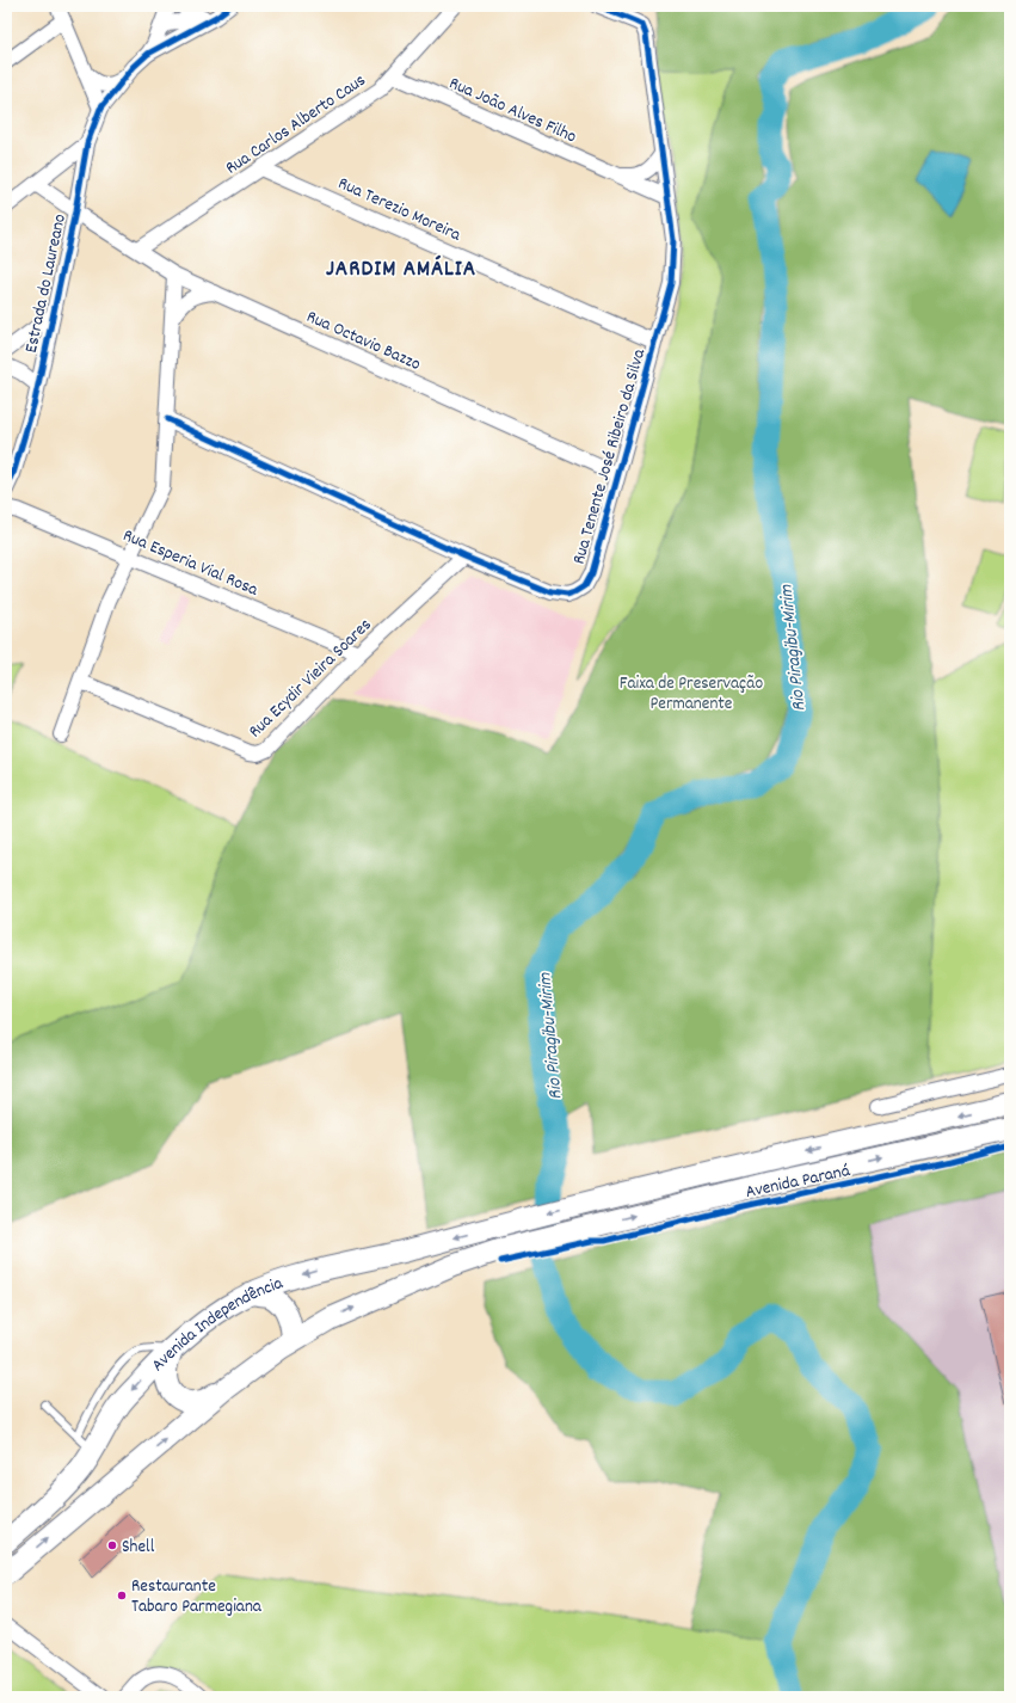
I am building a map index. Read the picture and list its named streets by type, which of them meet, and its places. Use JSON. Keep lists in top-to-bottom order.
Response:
{
  "streets": {
    "main road": ["Avenida Paraná", "Avenida Independência"],
    "street": [
      "Rua João Alves Filho",
      "Rua Carlos Alberto Caus",
      "Rua Terezio Moreira",
      "Estrada do Laureano",
      "Rua Octavio Bazzo",
      "Rua Tenente José Ribeiro da Silva",
      "Rua Esperia Vial Rosa",
      "Rua Ecydir Vieira Soares"
    ]
  },
  "crossings": [
    ["Rua João Alves Filho", "Rua Carlos Alberto Caus"],
    ["Rua João Alves Filho", "Rua Tenente José Ribeiro da Silva"],
    ["Rua Carlos Alberto Caus", "Rua Terezio Moreira"],
    ["Rua Carlos Alberto Caus", "Rua Octavio Bazzo"],
    ["Rua Terezio Moreira", "Rua Tenente José Ribeiro da Silva"],
    ["Estrada do Laureano", "Rua Octavio Bazzo"],
    ["Rua Octavio Bazzo", "Rua Tenente José Ribeiro da Silva"],
    ["Rua Tenente José Ribeiro da Silva", "Rua Ecydir Vieira Soares"],
    ["Rua Esperia Vial Rosa", "Rua Ecydir Vieira Soares"],
    ["Avenida Paraná", "Avenida Independência"]
  ],
  "districts": ["JARDIM AMÁLIA"],
  "water": ["Rio Piragibu-Mirim"],
  "parks": ["Faixa de Preservação Permanente"],
  "places": ["Shell", "Restaurante Tabaro Parmegiana"]
}
